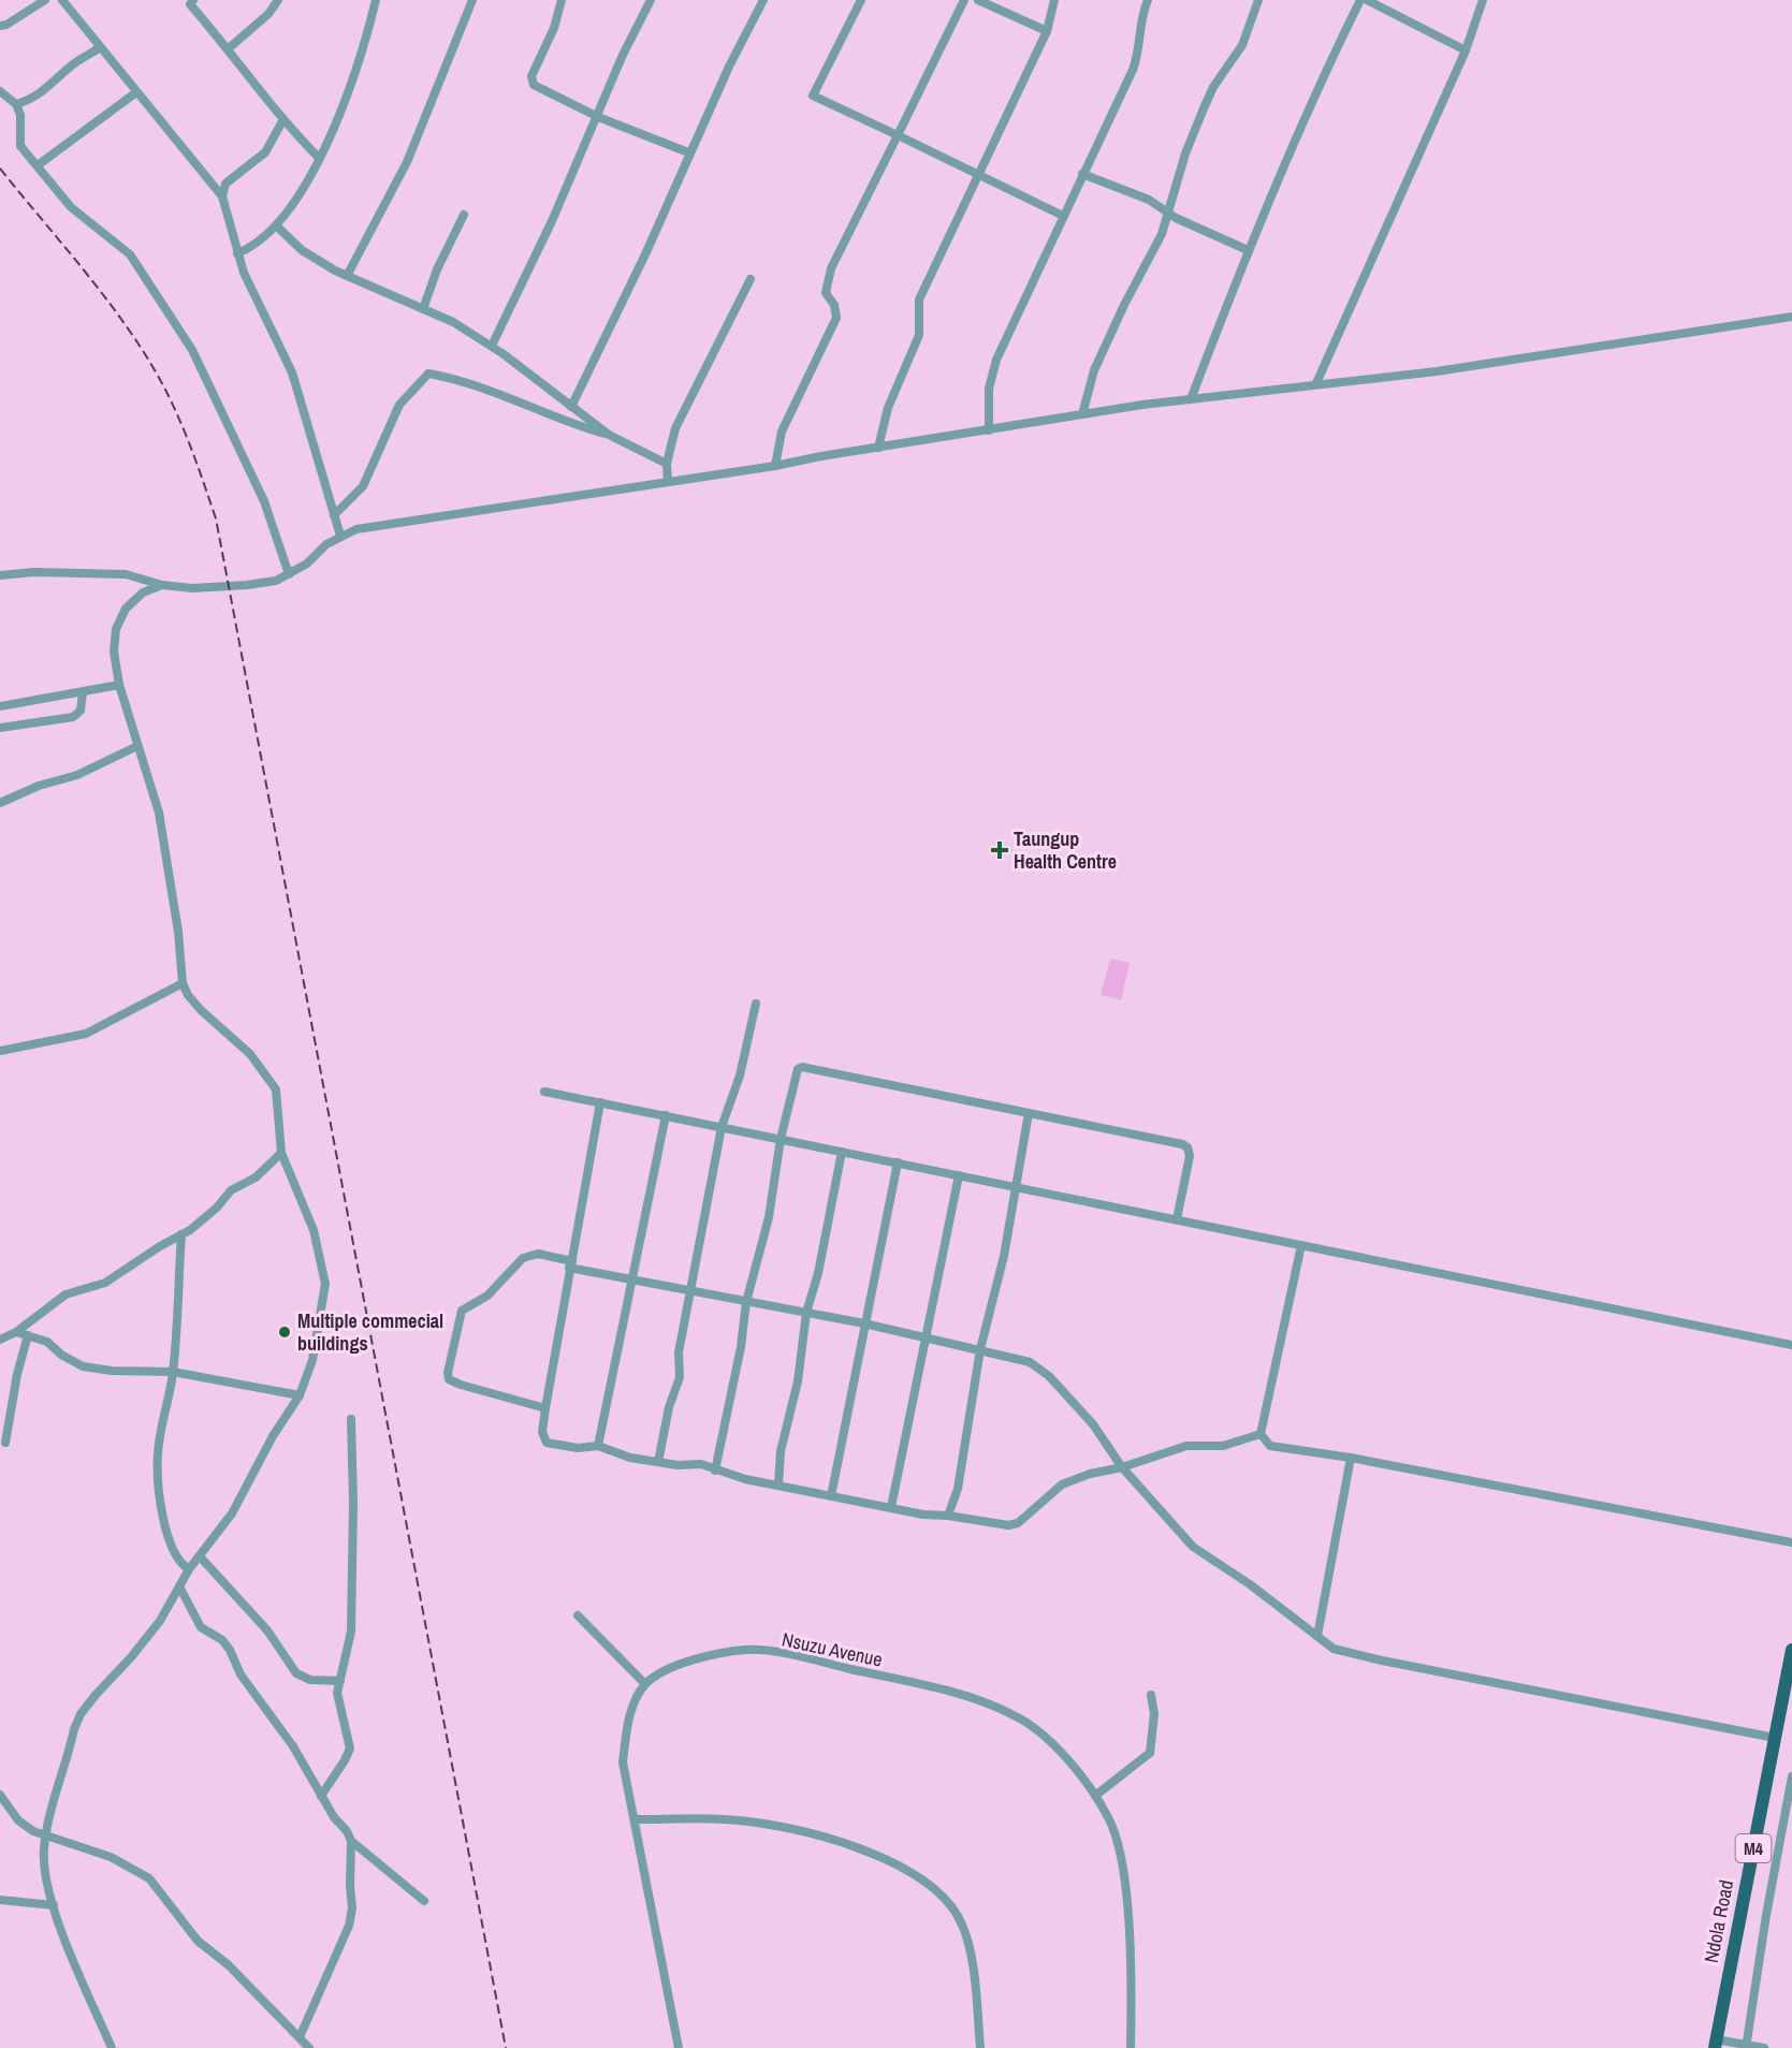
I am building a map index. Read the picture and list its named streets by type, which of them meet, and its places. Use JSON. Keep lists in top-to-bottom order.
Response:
{
  "streets": {
    "main road": ["M4", "Ndola Road"],
    "street": ["Nsuzu Avenue"]
  },
  "places": {
    "health": ["Taungup Health Centre"],
    "other": ["Multiple commecial buildings"]
  }
}
